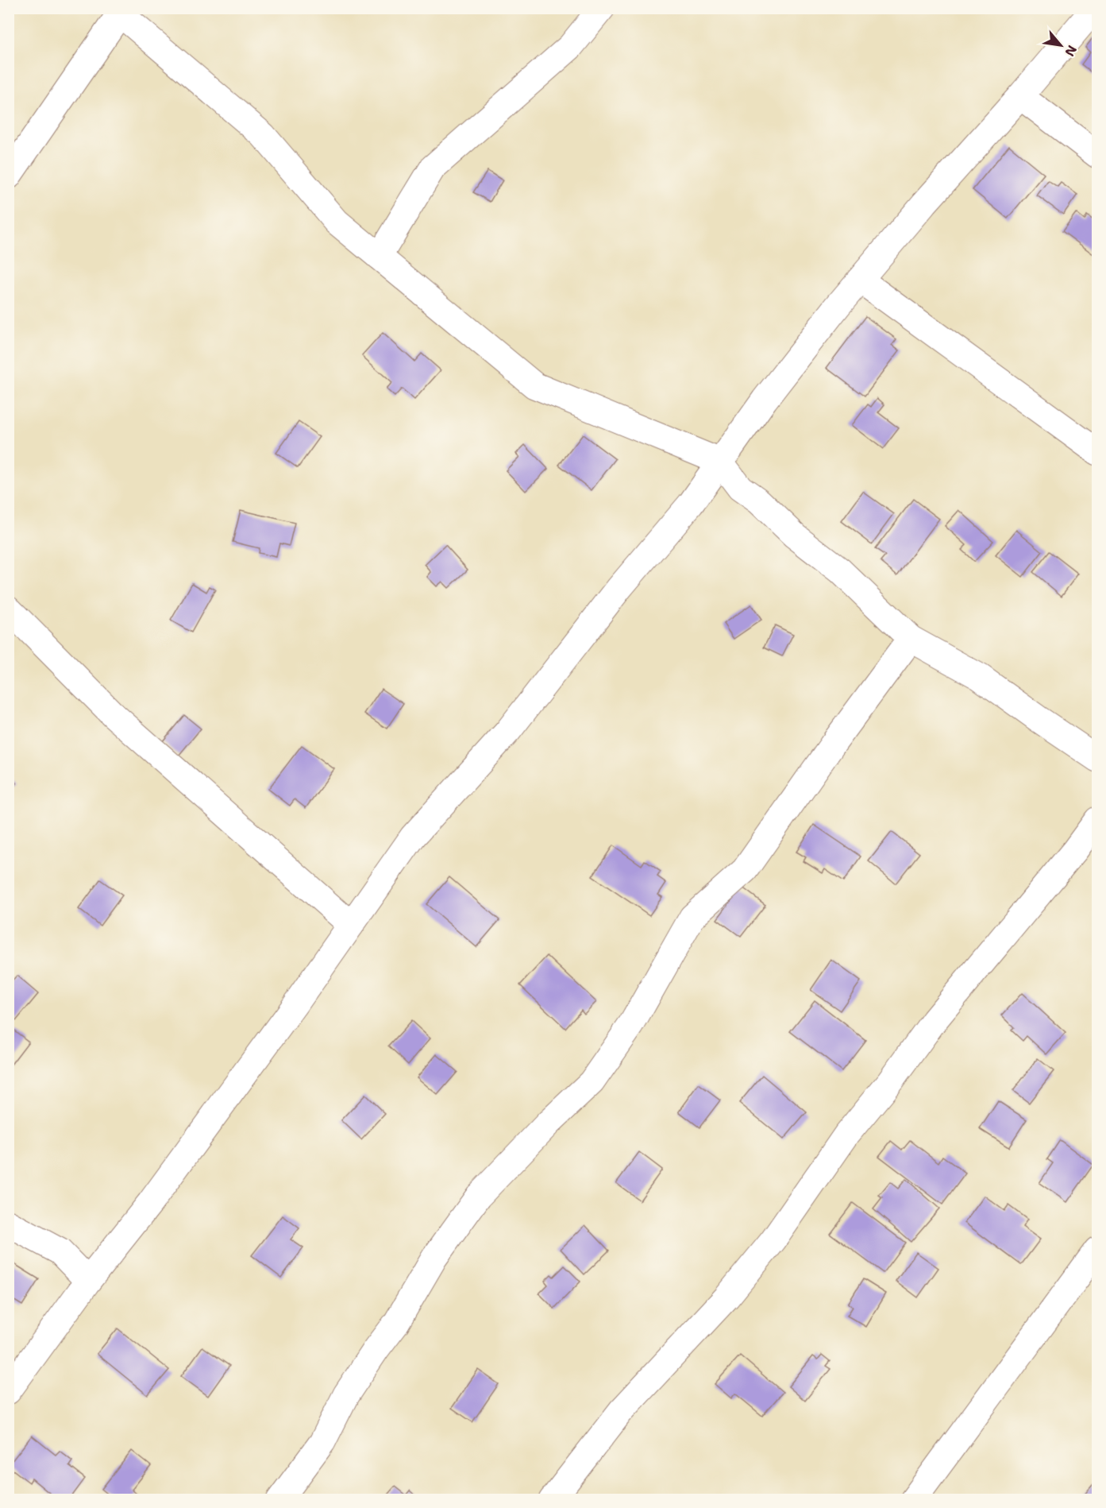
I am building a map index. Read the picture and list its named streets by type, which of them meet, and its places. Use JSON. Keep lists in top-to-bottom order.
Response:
{
  "north": "bottom right"
}
